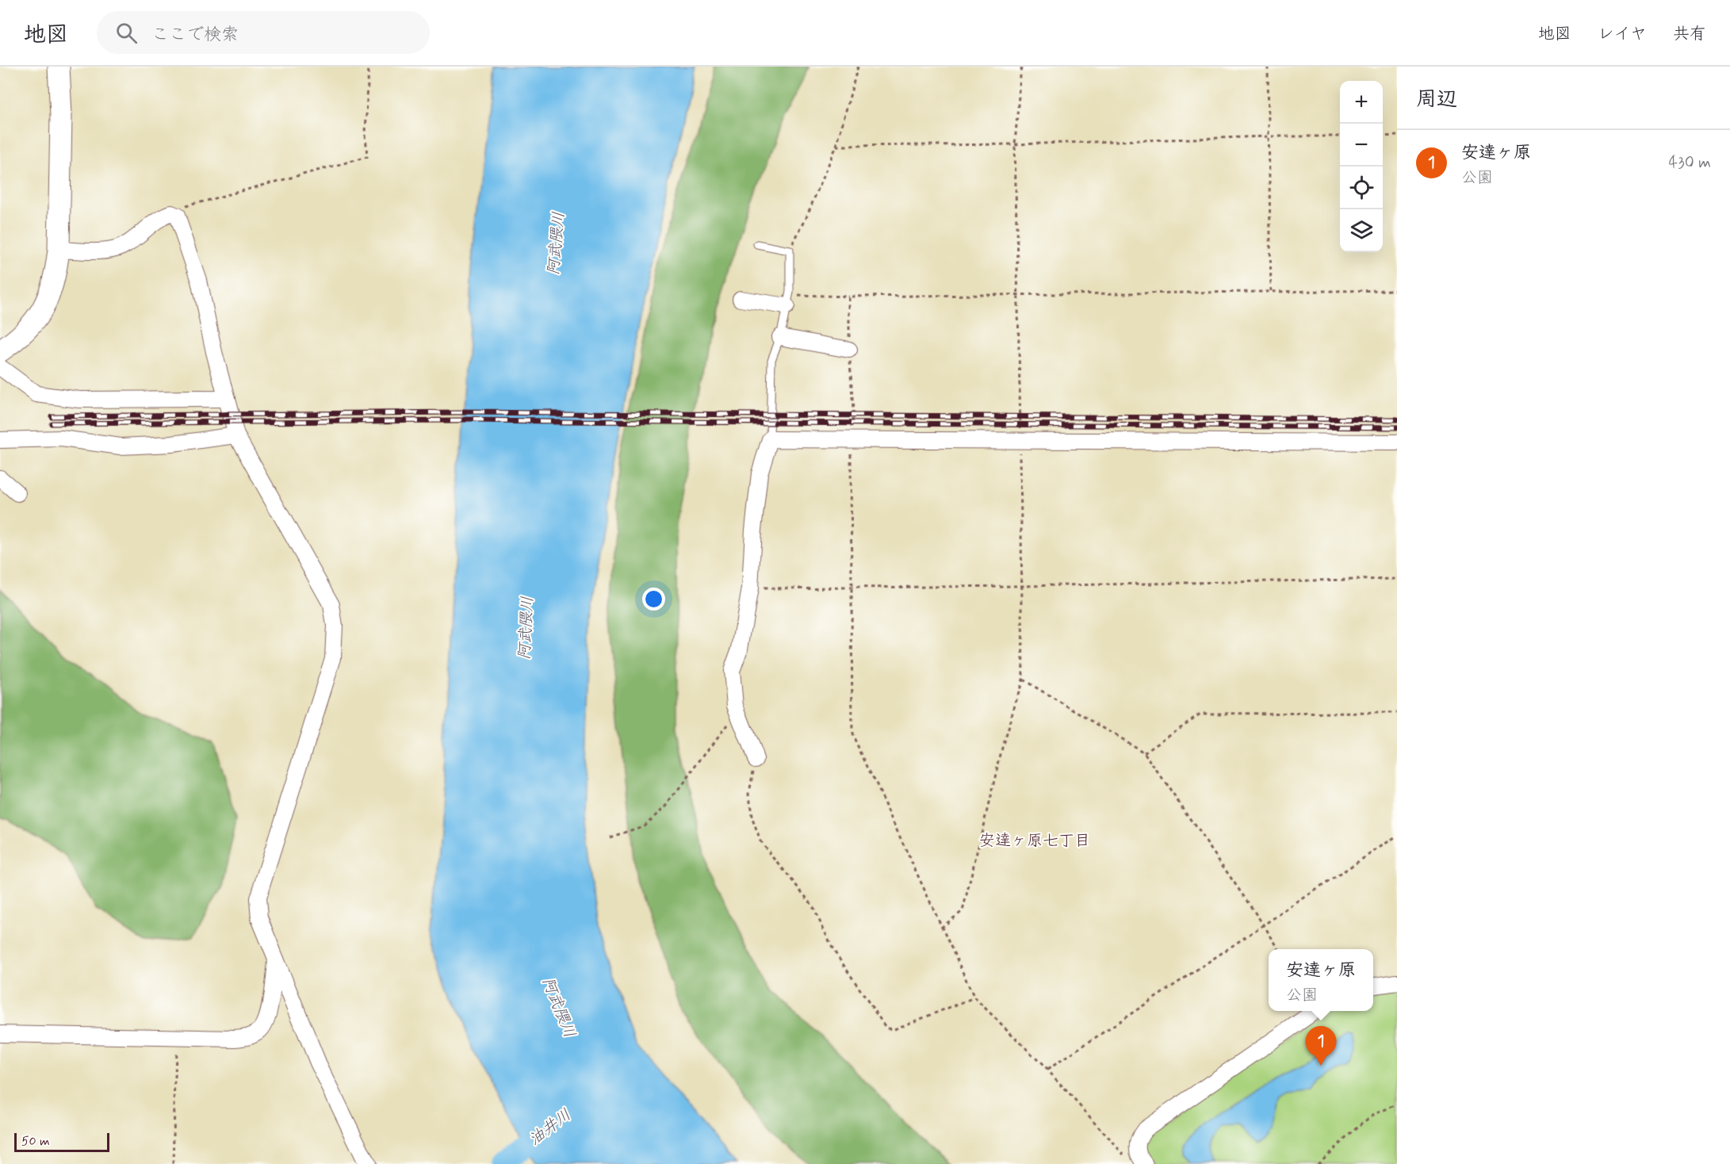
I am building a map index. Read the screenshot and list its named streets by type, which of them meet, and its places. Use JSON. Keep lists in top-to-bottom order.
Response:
{
  "districts": ["安達ヶ原七丁目"],
  "water": ["阿武隈川", "油井川"],
  "scale_bar": "50 m",
  "page": {
    "header": "地図",
    "search": "ここで検索",
    "nav": ["地図", "レイヤ", "共有"],
    "heading": "周辺",
    "map_buttons": ["+", "−"],
    "list": [
      {
        "mark": "1",
        "name": "安達ヶ原",
        "note": "公園",
        "value": "430 m"
      }
    ],
    "popup": ["安達ヶ原", "公園"],
    "pins": "1",
    "scale": "50 m"
  }
}
